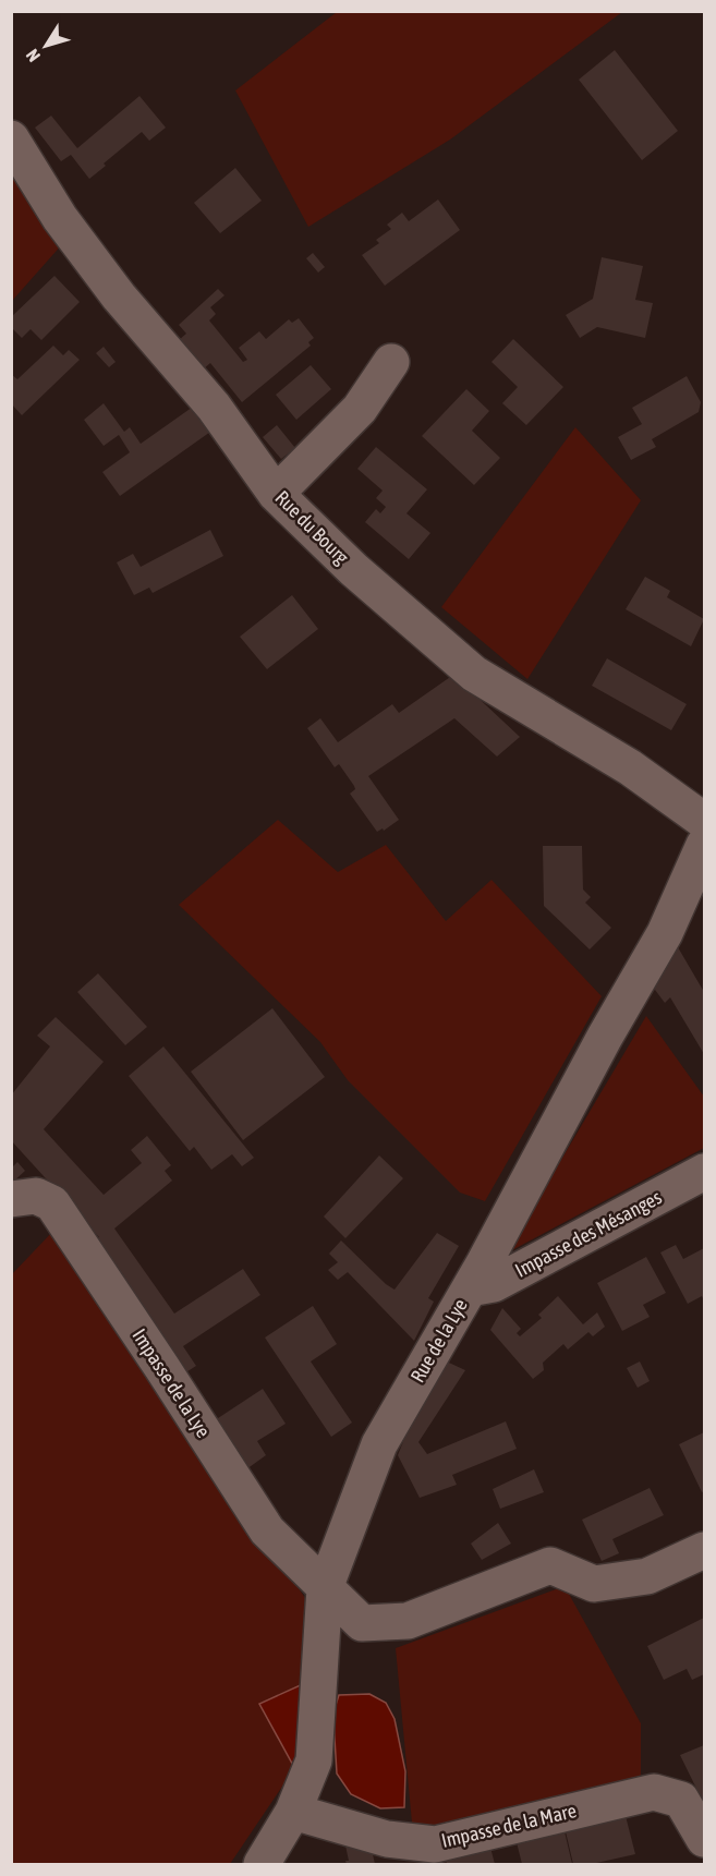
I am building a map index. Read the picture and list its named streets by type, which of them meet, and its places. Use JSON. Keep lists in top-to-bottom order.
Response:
{
  "streets": {
    "street": [
      "Rue du Bourg",
      "Impasse des Mésanges",
      "Rue de la Lye",
      "Impasse de la Lye",
      "Impasse de la Mare"
    ]
  },
  "crossings": [
    ["Impasse des Mésanges", "Rue de la Lye"],
    ["Rue de la Lye", "Impasse de la Lye"],
    ["Rue de la Lye", "Impasse de la Mare"]
  ],
  "north": "bottom left"
}
